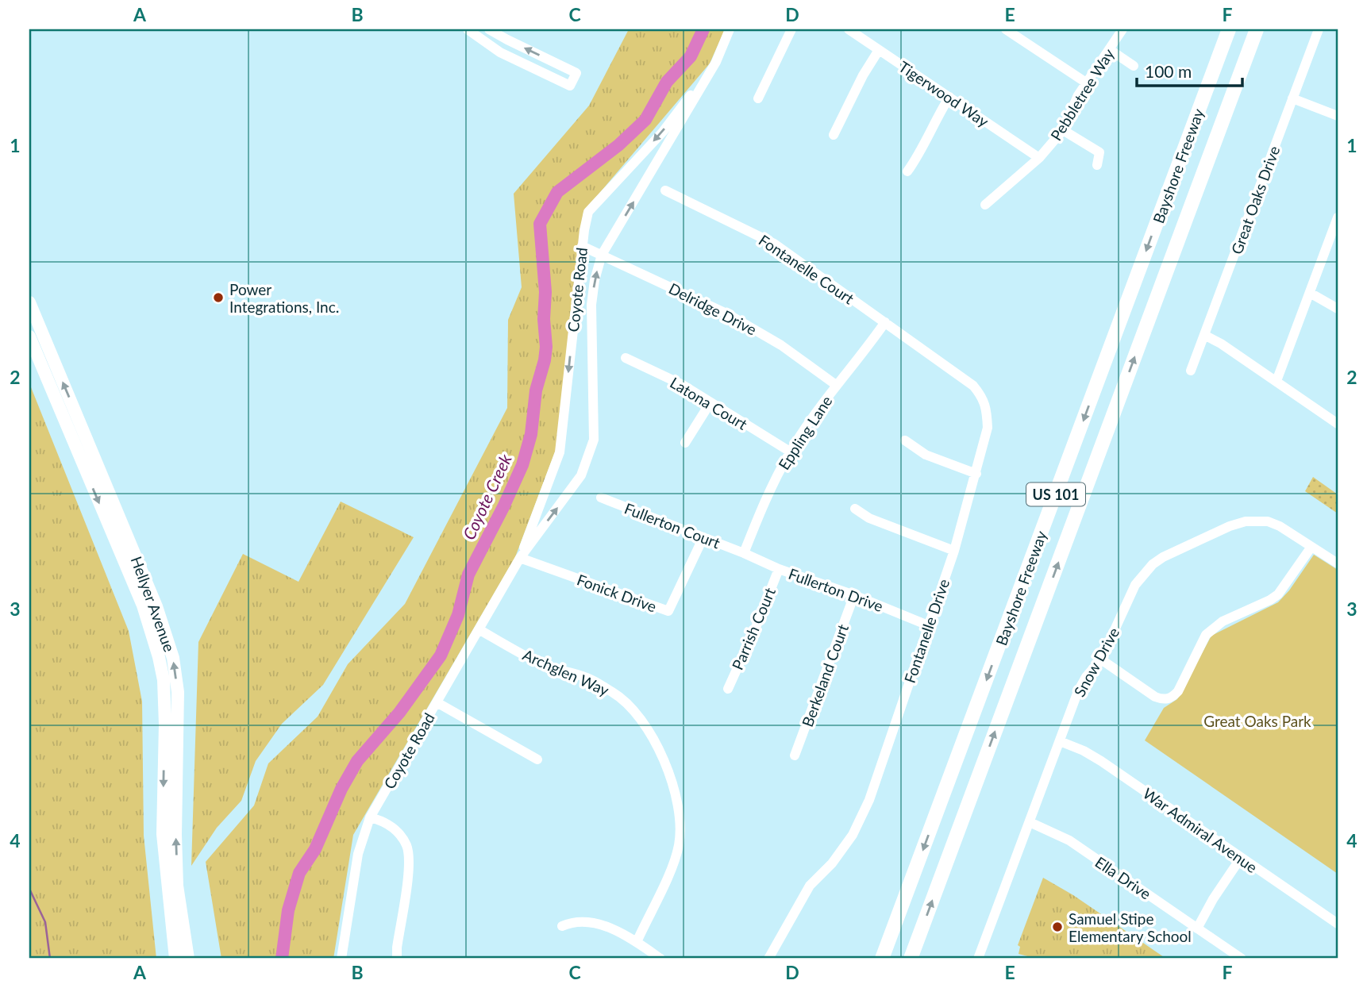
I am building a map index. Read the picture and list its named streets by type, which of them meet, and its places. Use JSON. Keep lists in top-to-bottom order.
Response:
{
  "streets": {
    "highway": ["Bayshore Freeway", "US 101"],
    "main road": ["Hellyer Avenue"],
    "street": [
      "Tigerwood Way",
      "Pebbletree Way",
      "Great Oaks Drive",
      "Fontanelle Court",
      "Coyote Road",
      "Delridge Drive",
      "Latona Court",
      "Eppling Lane",
      "Fullerton Court",
      "Fullerton Drive",
      "Fonick Drive",
      "Parrish Court",
      "Fontanelle Drive",
      "Snow Drive",
      "Archglen Way",
      "Berkeland Court",
      "War Admiral Avenue",
      "Ella Drive"
    ]
  },
  "crossings": [
    ["Tigerwood Way", "Pebbletree Way"],
    ["Fontanelle Court", "Eppling Lane"],
    ["Fontanelle Court", "Fontanelle Drive"],
    ["Coyote Road", "Delridge Drive"],
    ["Coyote Road", "Fonick Drive"],
    ["Coyote Road", "Archglen Way"],
    ["Delridge Drive", "Eppling Lane"],
    ["Latona Court", "Eppling Lane"],
    ["Eppling Lane", "Fullerton Court"],
    ["Eppling Lane", "Fullerton Drive"],
    ["Eppling Lane", "Fontanelle Drive"],
    ["Fullerton Court", "Fullerton Drive"],
    ["Fullerton Court", "Fonick Drive"],
    ["Fullerton Drive", "Parrish Court"],
    ["Fullerton Drive", "Fontanelle Drive"],
    ["Fullerton Drive", "Berkeland Court"],
    ["Snow Drive", "War Admiral Avenue"],
    ["Snow Drive", "Ella Drive"]
  ],
  "water": ["Coyote Creek"],
  "parks": ["Great Oaks Park"],
  "places": ["Power Integrations, Inc.", "Samuel Stipe Elementary School"],
  "scale_bar": "100 m",
  "grid": {
    "columns": [
      "A",
      "B",
      "C",
      "D",
      "E",
      "F"
    ],
    "rows": [
      "1",
      "2",
      "3",
      "4"
    ]
  }
}
